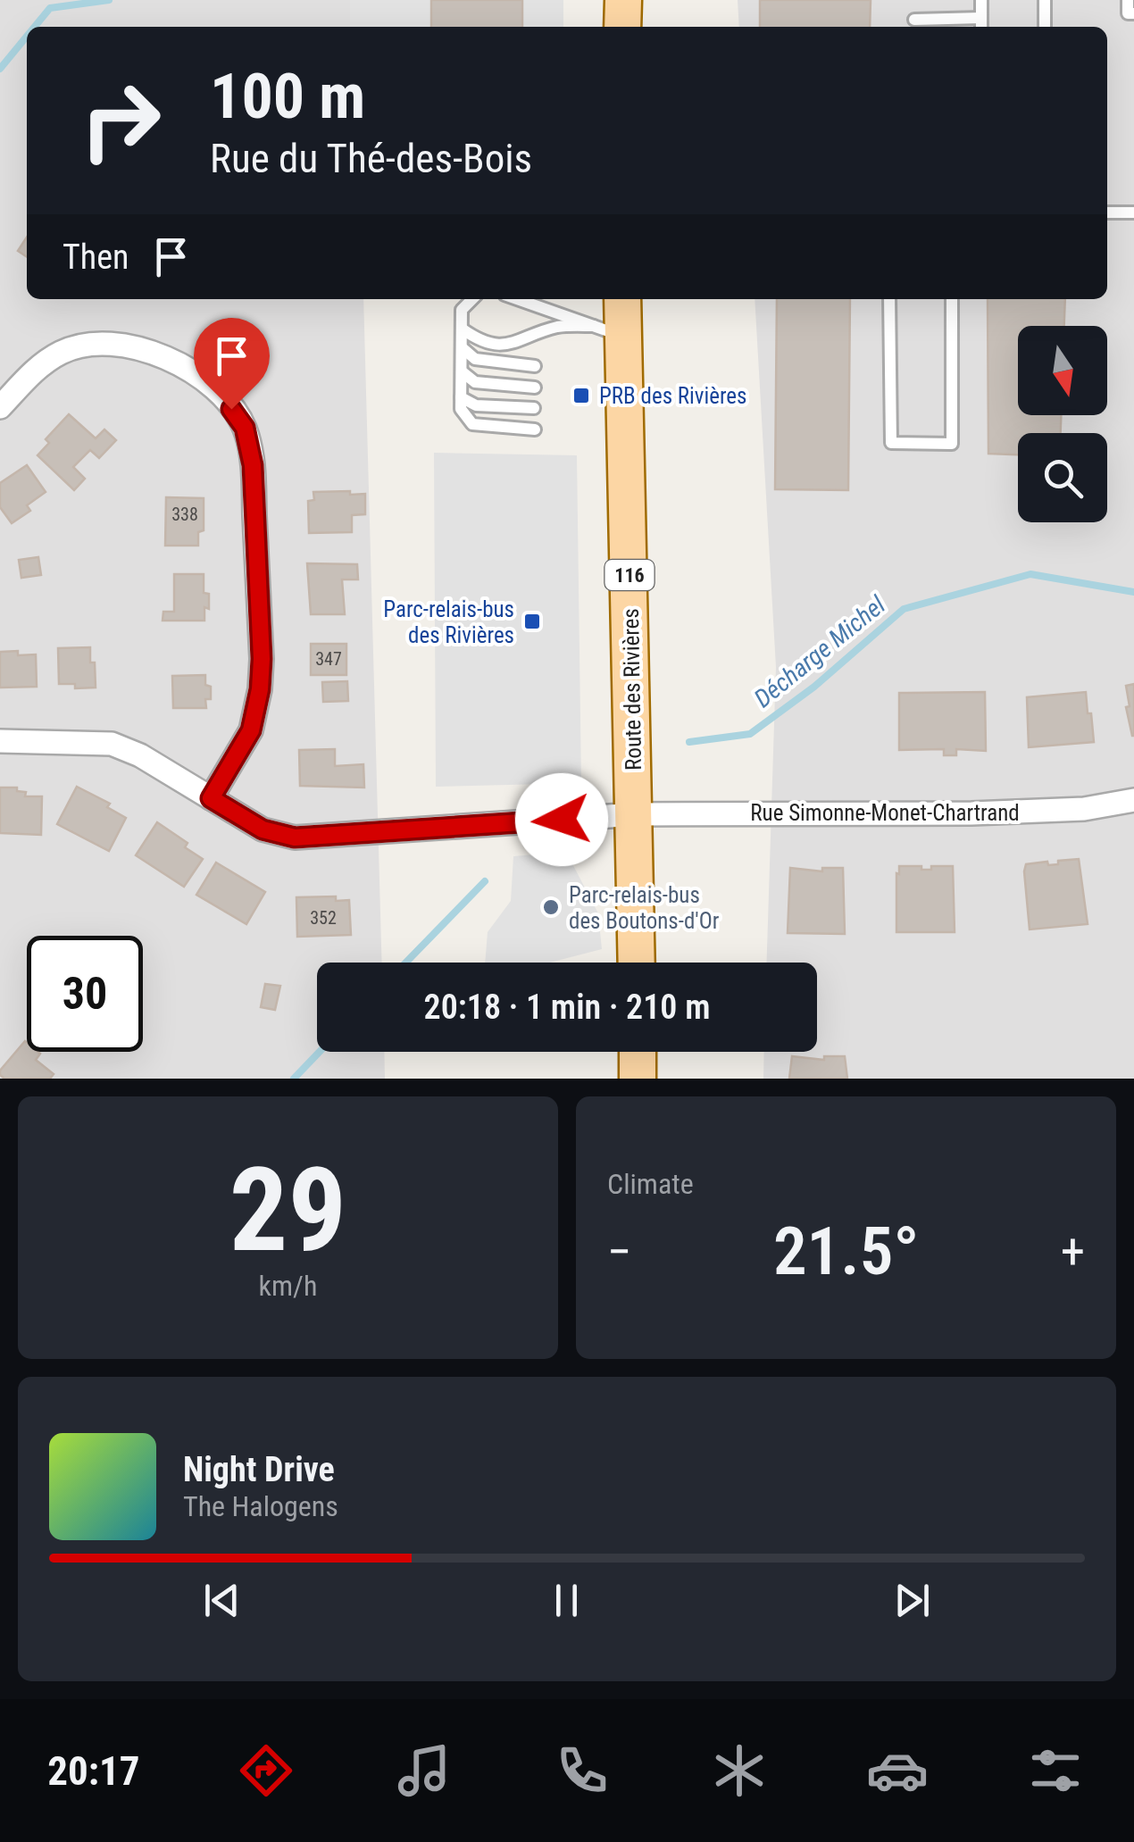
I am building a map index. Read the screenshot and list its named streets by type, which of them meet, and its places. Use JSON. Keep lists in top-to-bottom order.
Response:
{
  "streets": {
    "main road": ["116", "Route des Rivières"],
    "street": ["Rue Simonne-Monet-Chartrand"]
  },
  "crossings": [
    ["Route des Rivières", "Rue Simonne-Monet-Chartrand"]
  ],
  "water": ["Décharge Michel"],
  "places": {
    "transit": ["PRB des Rivières", "Parc-relais-bus des Rivières"],
    "other": ["Parc-relais-bus des Boutons-d'Or"]
  },
  "house_numbers": ["338", "347", "352"],
  "north": "bottom",
  "page": {
    "turn": ["100 m", "Rue du Thé-des-Bois"],
    "then": "Then",
    "limit": "30",
    "trip": "20:18 · 1 min · 210 m",
    "tile": [
      ["29", "km/h"],
      "Climate"
    ],
    "heat": ["−", "21.5°", "+"],
    "song": ["Night Drive", "The Halogens"],
    "tabs": "20:17"
  }
}
